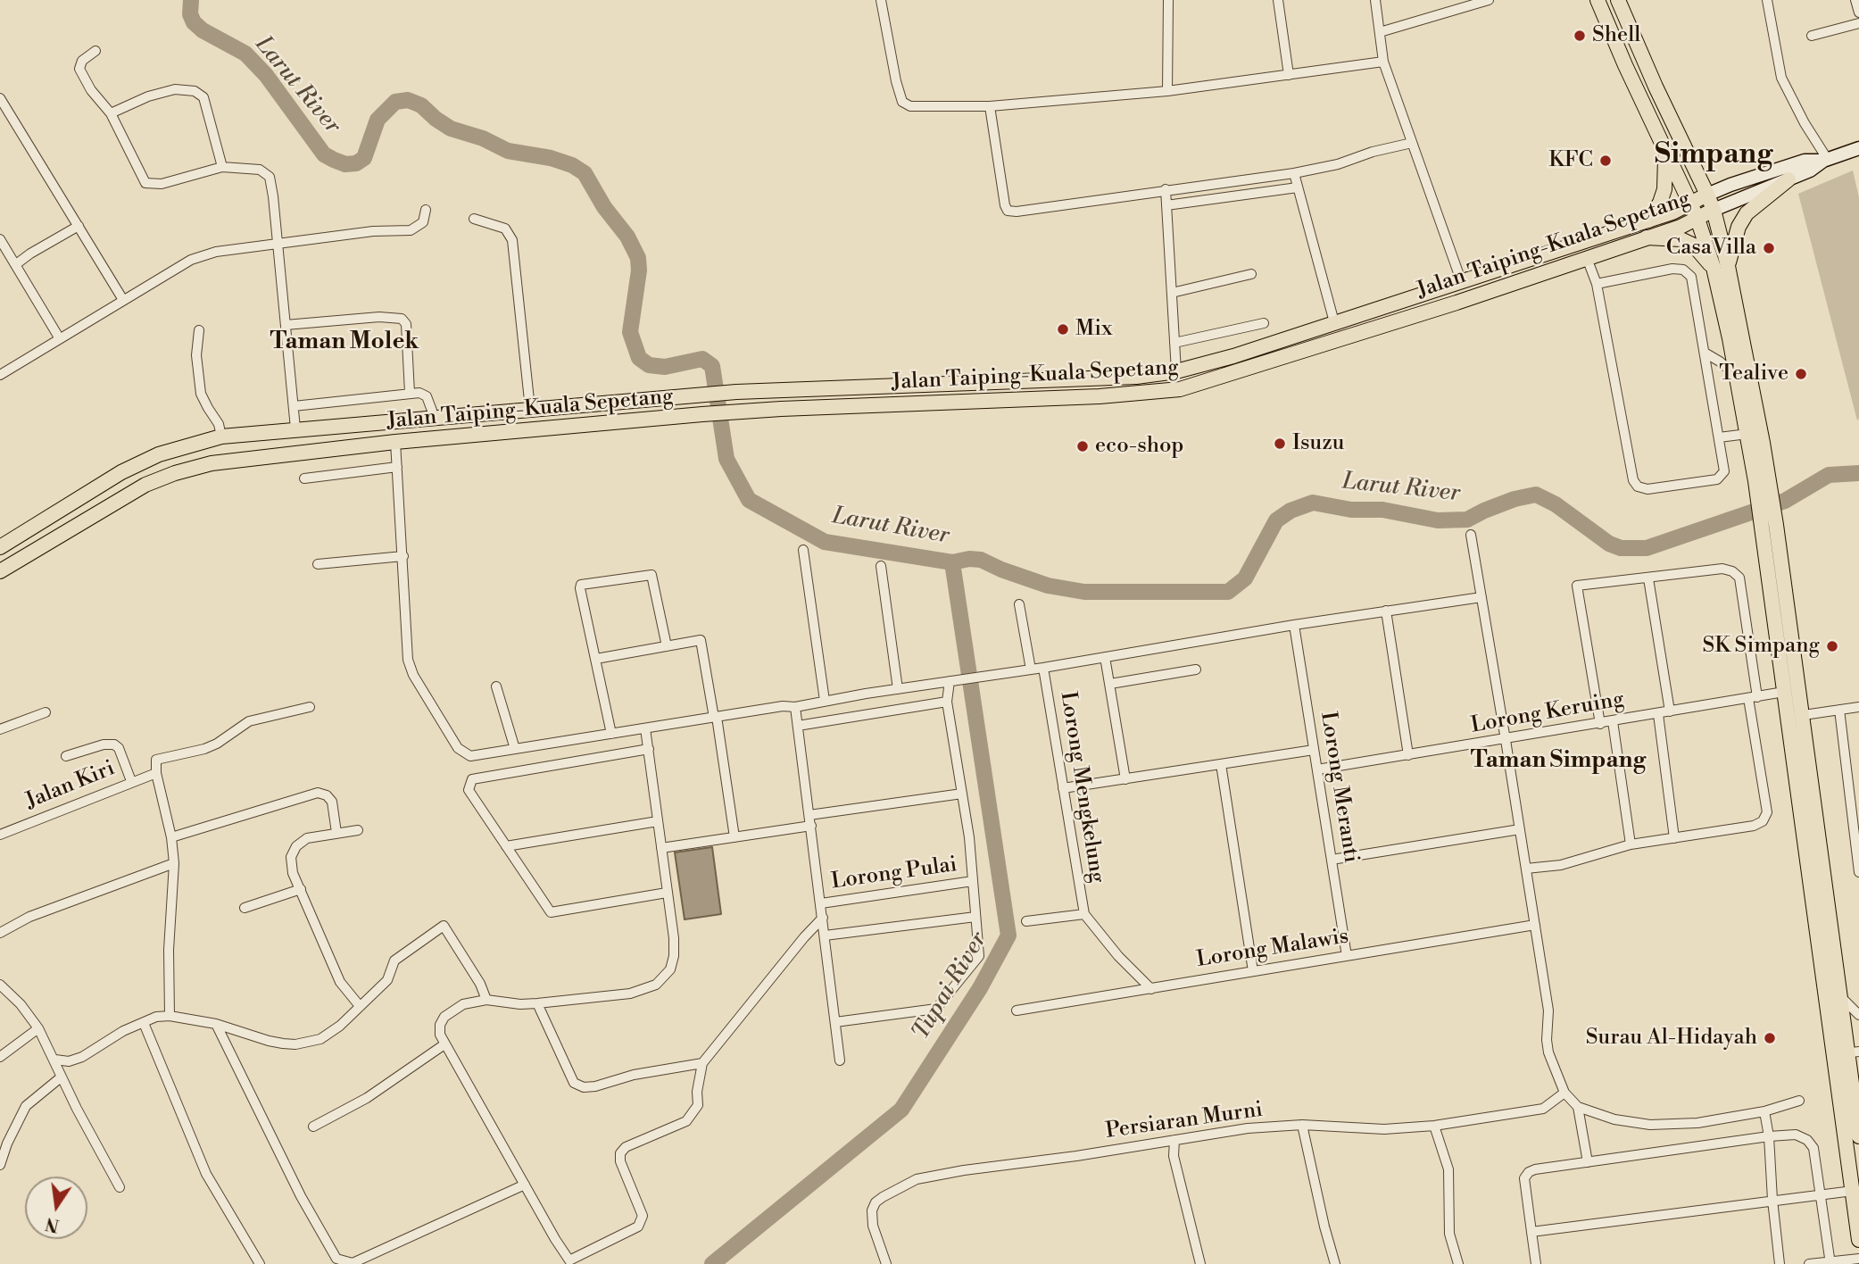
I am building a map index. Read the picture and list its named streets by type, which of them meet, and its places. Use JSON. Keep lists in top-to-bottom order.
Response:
{
  "streets": {
    "main road": ["Jalan Taiping-Kuala Sepetang"],
    "street": [
      "Lorong Keruing",
      "Jalan Kiri",
      "Lorong Mengkelung",
      "Lorong Meranti",
      "Lorong Pulai",
      "Lorong Malawis",
      "Persiaran Murni"
    ]
  },
  "crossings": [
    ["Lorong Keruing", "Lorong Meranti"],
    ["Lorong Meranti", "Lorong Malawis"]
  ],
  "districts": ["Simpang", "Taman Molek", "Taman Simpang"],
  "water": ["Larut River", "Tupai River"],
  "places": [
    "Shell",
    "KFC",
    "CasaVilla",
    "Mix",
    "Tealive",
    "Isuzu",
    "eco-shop",
    "SK Simpang",
    "Surau Al-Hidayah"
  ],
  "north": "bottom"
}
